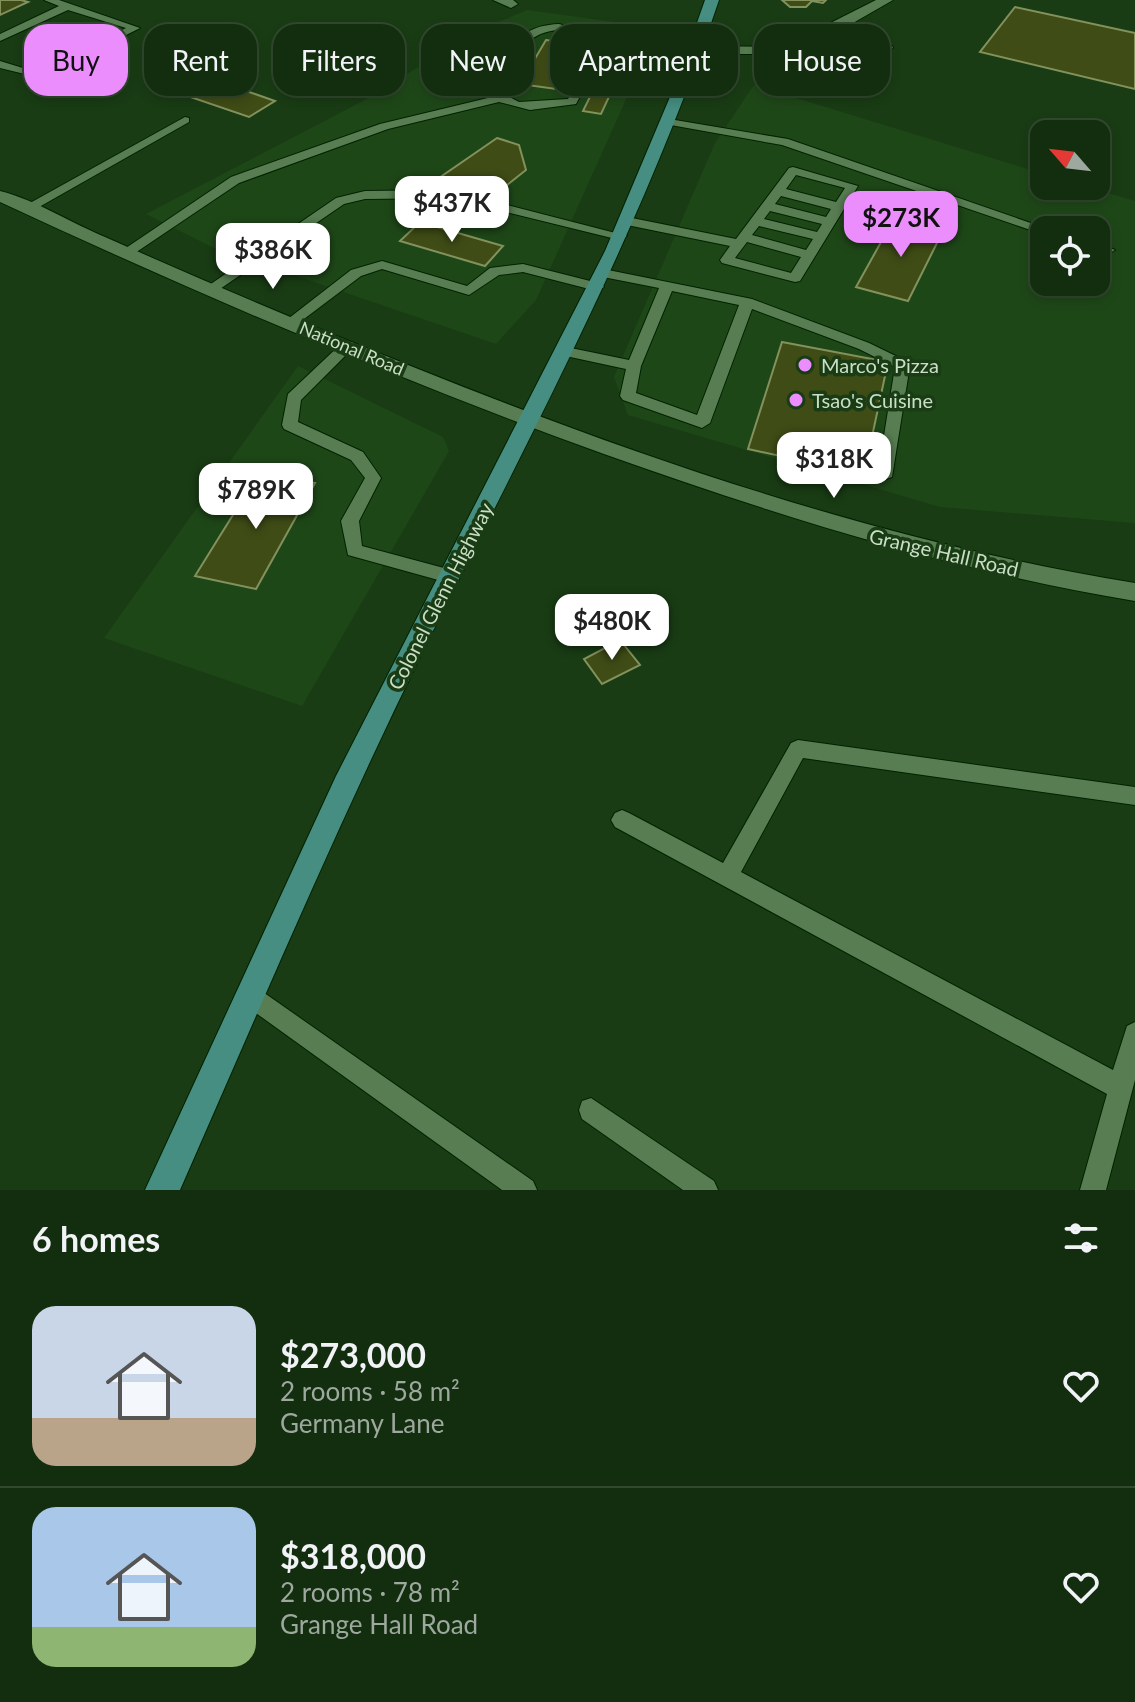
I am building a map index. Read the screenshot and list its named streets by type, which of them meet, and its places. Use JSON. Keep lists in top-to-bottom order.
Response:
{
  "streets": {
    "main road": ["National Road", "Grange Hall Road", "Colonel Glenn Highway"]
  },
  "crossings": [
    ["National Road", "Grange Hall Road"],
    ["National Road", "Colonel Glenn Highway"],
    ["Grange Hall Road", "Colonel Glenn Highway"]
  ],
  "places": ["Marco's Pizza", "Tsao's Cuisine"],
  "north": "top left",
  "page": {
    "chip": [
      "Buy",
      "Rent",
      "Filters",
      "New",
      "Apartment",
      "House"
    ],
    "price": [
      "$437K",
      "$273K",
      "$386K",
      "$318K",
      "$789K",
      "$480K"
    ],
    "heading": "6 homes",
    "list": [
      {
        "name": "$273,000",
        "note": "2 rooms · 58 m² · Germany Lane"
      },
      {
        "name": "$318,000",
        "note": "2 rooms · 78 m² · Grange Hall Road"
      }
    ]
  }
}
